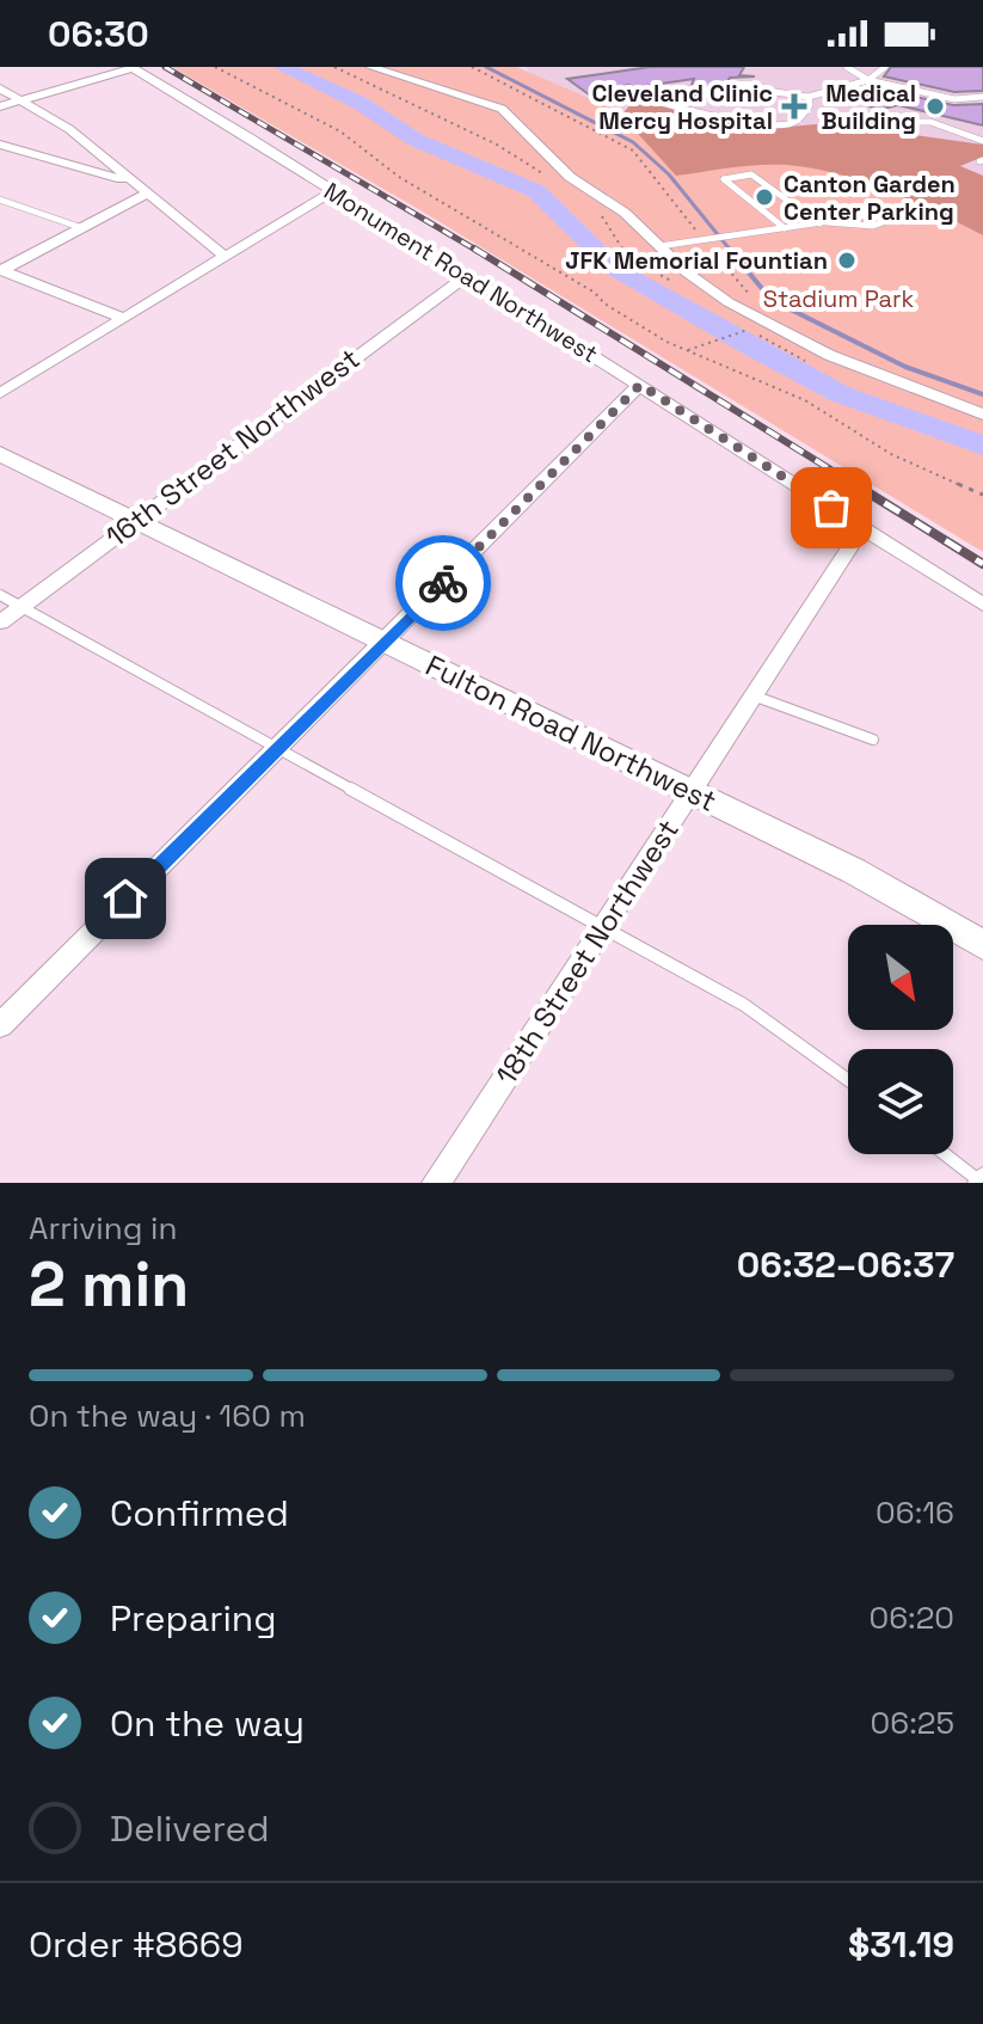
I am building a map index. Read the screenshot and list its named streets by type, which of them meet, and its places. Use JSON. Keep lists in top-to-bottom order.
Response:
{
  "streets": {
    "main road": ["Fulton Road Northwest"],
    "street": ["Monument Road Northwest", "16th Street Northwest", "18th Street Northwest"]
  },
  "crossings": [
    ["Monument Road Northwest", "16th Street Northwest"],
    ["Monument Road Northwest", "18th Street Northwest"],
    ["16th Street Northwest", "Fulton Road Northwest"],
    ["Fulton Road Northwest", "18th Street Northwest"]
  ],
  "parks": ["Stadium Park"],
  "places": {
    "health": ["Cleveland Clinic Mercy Hospital"],
    "other": ["Medical Building", "Canton Garden Center Parking", "JFK Memorial Fountian"]
  },
  "north": "bottom right",
  "page": {
    "status": "06:30",
    "heading": ["2 min", "Arriving in", "06:32–06:37"],
    "panel": ["Order #8669", "$31.19"],
    "bar": "On the way · 160 m",
    "list": [
      ["Confirmed", "06:16"],
      ["Preparing", "06:20"],
      ["On the way", "06:25"],
      "Delivered"
    ]
  }
}
